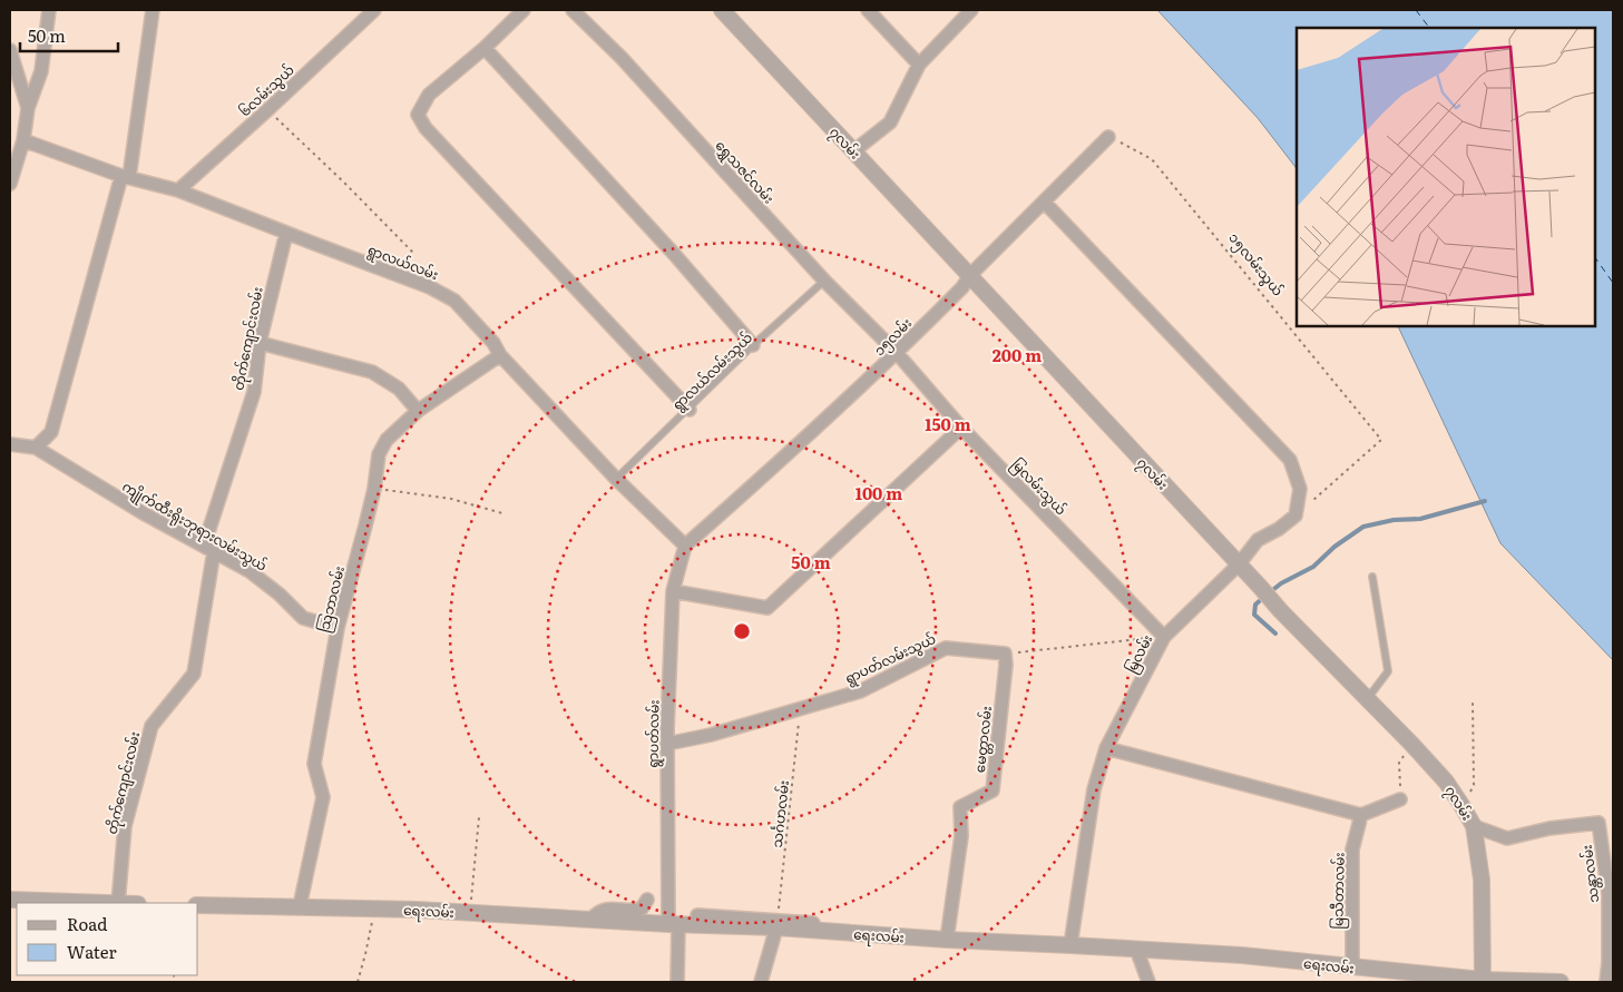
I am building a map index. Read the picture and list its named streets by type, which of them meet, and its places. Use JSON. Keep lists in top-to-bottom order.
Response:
{
  "streets": {
    "street": [
      "၆လမ်းသွယ်",
      "၇လမ်း",
      "ရွှေသဇင်လမ်း",
      "ရွာလယ်လမ်း",
      "၁၅လမ်း",
      "တိုက်ကျောင်းလမ်း",
      "မြလမ်းသွယ်",
      "ကျိုက်ထီးရိုးဘုရားလမ်းသွယ်",
      "သြဘာလမ်း",
      "မြလမ်း",
      "ရွာပတ်လမ်းသွယ်",
      "ရွာပတ်လမ်း",
      "မေတ္တာလမ်း",
      "သန္တာလမ်း",
      "မြသီတာလမ်း",
      "ရေးလမ်း"
    ],
    "lane": ["ရွာလယ်လမ်းသွယ်"],
    "path": ["၁၅လမ်းသွယ်", "သင်္ဂဟလမ်း"]
  },
  "crossings": [
    ["၆လမ်းသွယ်", "ရွာလယ်လမ်း"],
    ["၇လမ်း", "၁၅လမ်း"],
    ["၇လမ်း", "မြလမ်း"],
    ["၇လမ်း", "သန္တာလမ်း"],
    ["၇လမ်း", "ရေးလမ်း"],
    ["ရွှေသဇင်လမ်း", "၁၅လမ်း"],
    ["ရွှေသဇင်လမ်း", "ရွာလယ်လမ်းသွယ်"],
    ["ရွှေသဇင်လမ်း", "မြလမ်းသွယ်"],
    ["ရွာလယ်လမ်း", "၁၅လမ်း"],
    ["ရွာလယ်လမ်း", "တိုက်ကျောင်းလမ်း"],
    ["ရွာလယ်လမ်း", "ရွာလယ်လမ်းသွယ်"],
    ["ရွာလယ်လမ်း", "သြဘာလမ်း"],
    ["ရွာလယ်လမ်း", "ရွာပတ်လမ်း"],
    ["၁၅လမ်းသွယ်", "၁၅လမ်း"],
    ["၁၅လမ်း", "မြလမ်းသွယ်"],
    ["၁၅လမ်း", "ရွာပတ်လမ်း"],
    ["တိုက်ကျောင်းလမ်း", "ကျိုက်ထီးရိုးဘုရားလမ်းသွယ်"],
    ["မြလမ်းသွယ်", "မြလမ်း"],
    ["ကျိုက်ထီးရိုးဘုရားလမ်းသွယ်", "သြဘာလမ်း"],
    ["သြဘာလမ်း", "ရေးလမ်း"],
    ["မြလမ်း", "ရေးလမ်း"],
    ["ရွာပတ်လမ်းသွယ်", "ရွာပတ်လမ်း"],
    ["ရွာပတ်လမ်းသွယ်", "မေတ္တာလမ်း"],
    ["ရွာပတ်လမ်းသွယ်", "သင်္ဂဟလမ်း"],
    ["ရွာပတ်လမ်း", "ရေးလမ်း"],
    ["မေတ္တာလမ်း", "ရေးလမ်း"],
    ["သင်္ဂဟလမ်း", "ရေးလမ်း"],
    ["မြသီတာလမ်း", "ရေးလမ်း"]
  ],
  "legend": ["Road", "Water"],
  "scale_bar": "50 m",
  "rings": [
    "200 m",
    "150 m",
    "100 m",
    "50 m"
  ]
}
